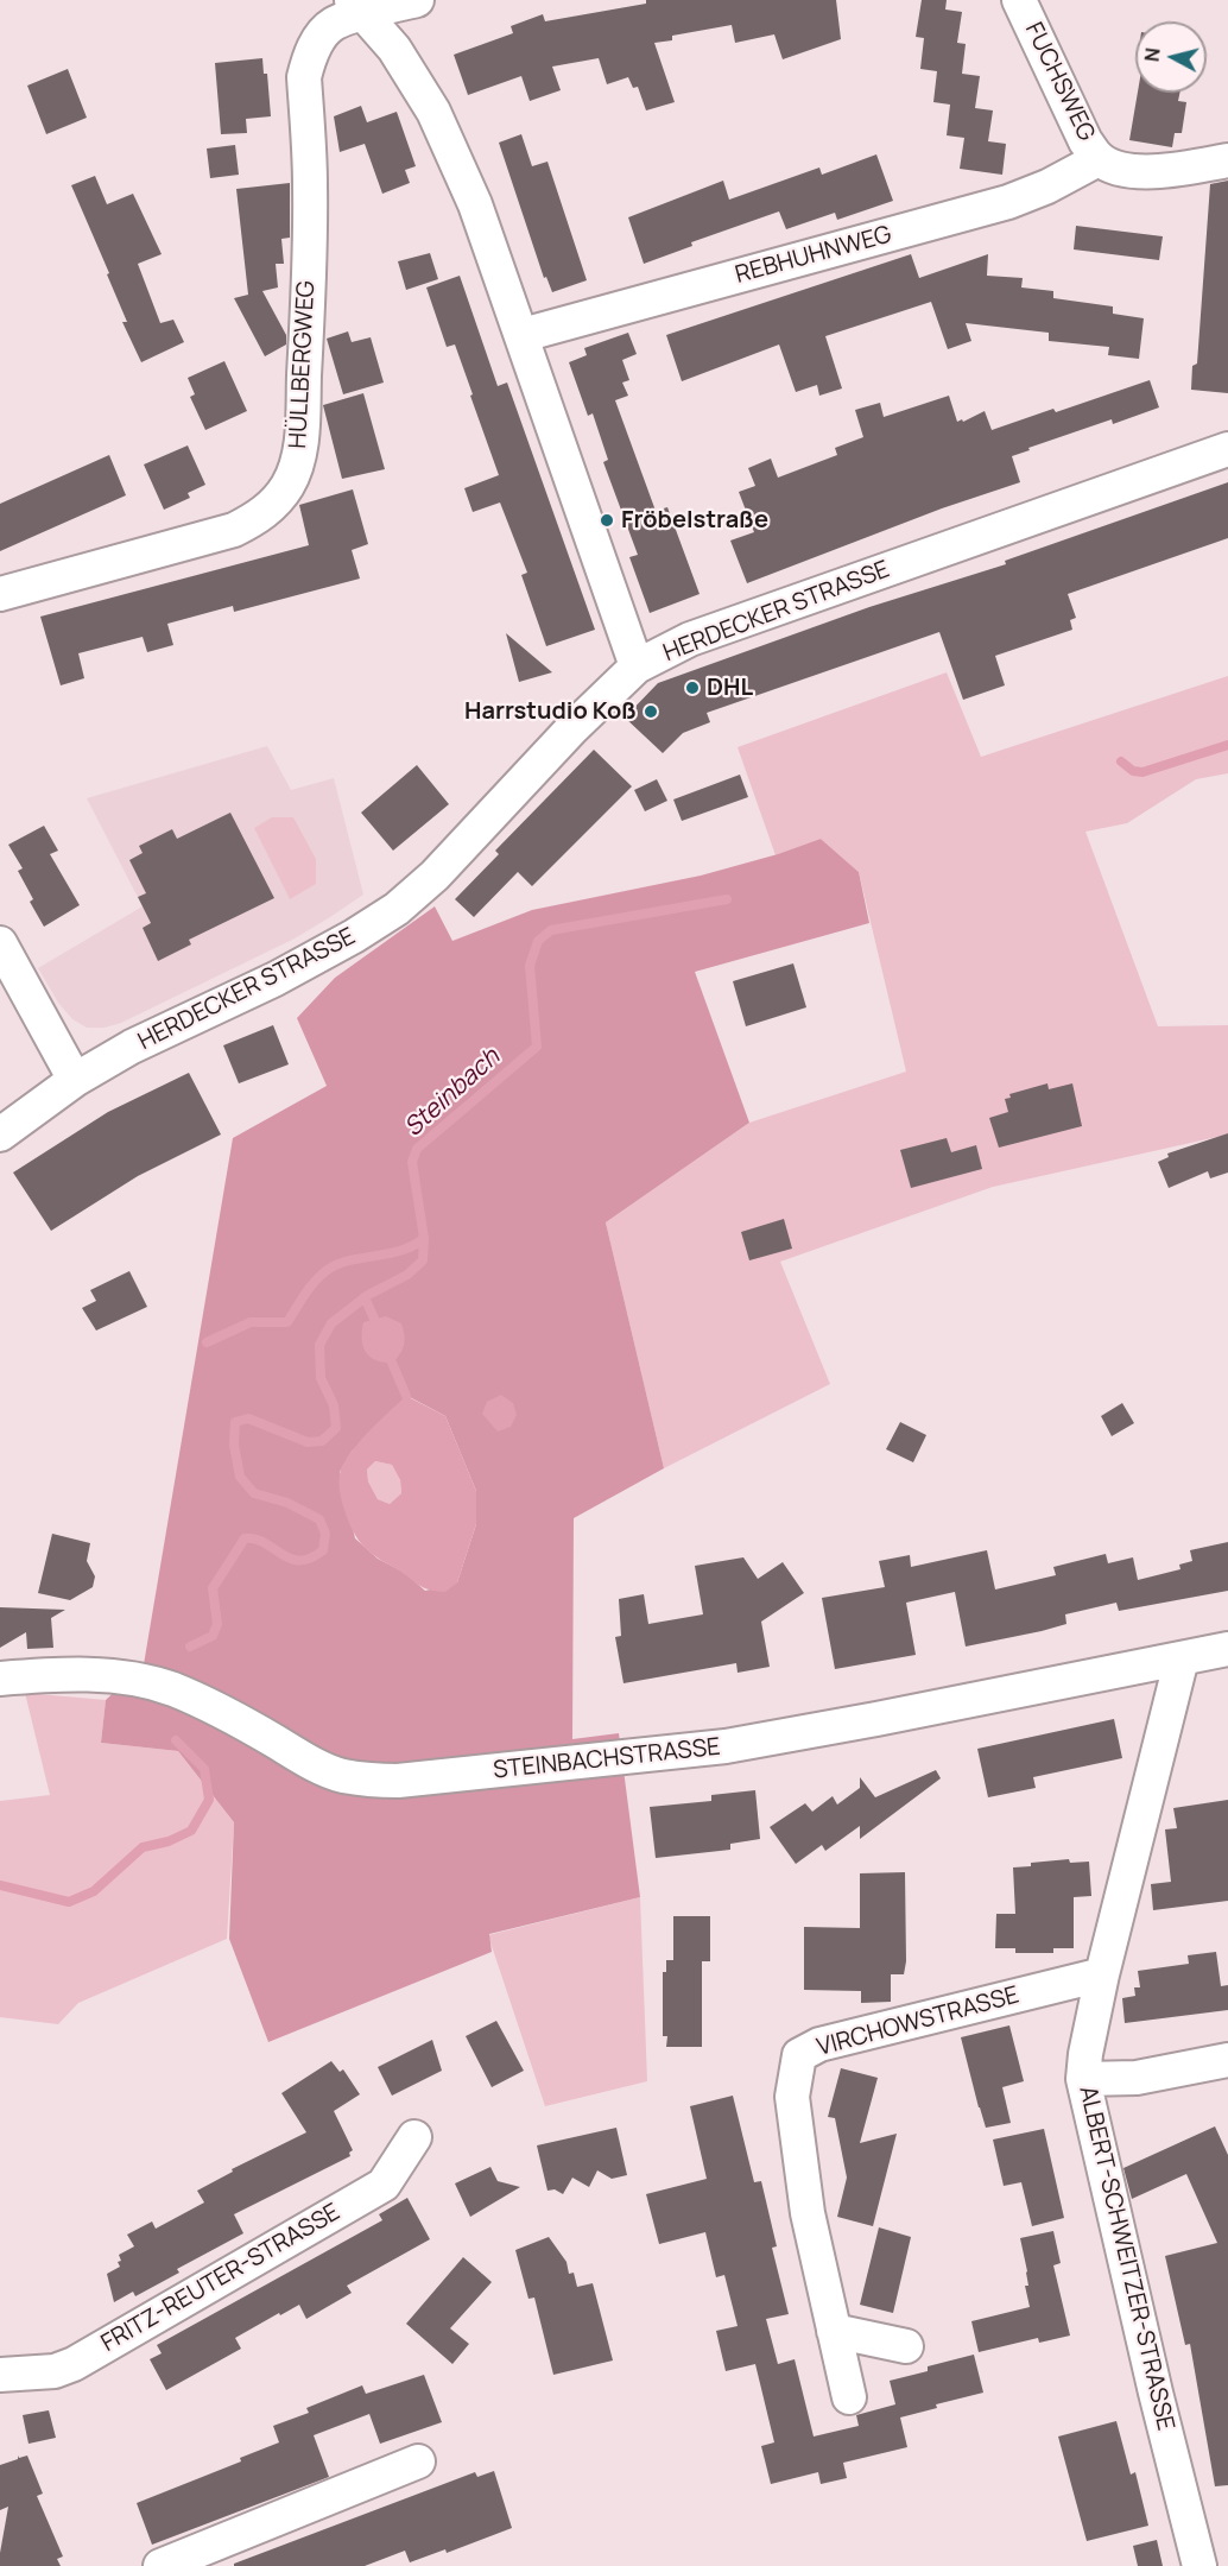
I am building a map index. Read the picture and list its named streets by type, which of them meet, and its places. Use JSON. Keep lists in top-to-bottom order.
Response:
{
  "streets": {
    "street": [
      "FUCHSWEG",
      "REBHUHNWEG",
      "HÜLLBERGWEG",
      "HERDECKER STRASSE",
      "STEINBACHSTRASSE",
      "VIRCHOWSTRASSE",
      "ALBERT-SCHWEITZER-STRASSE",
      "FRITZ-REUTER-STRASSE"
    ]
  },
  "crossings": [
    ["FUCHSWEG", "REBHUHNWEG"],
    ["STEINBACHSTRASSE", "ALBERT-SCHWEITZER-STRASSE"],
    ["VIRCHOWSTRASSE", "ALBERT-SCHWEITZER-STRASSE"]
  ],
  "water": ["Steinbach"],
  "places": ["Fröbelstraße", "DHL", "Harrstudio Koß"],
  "north": "left"
}
